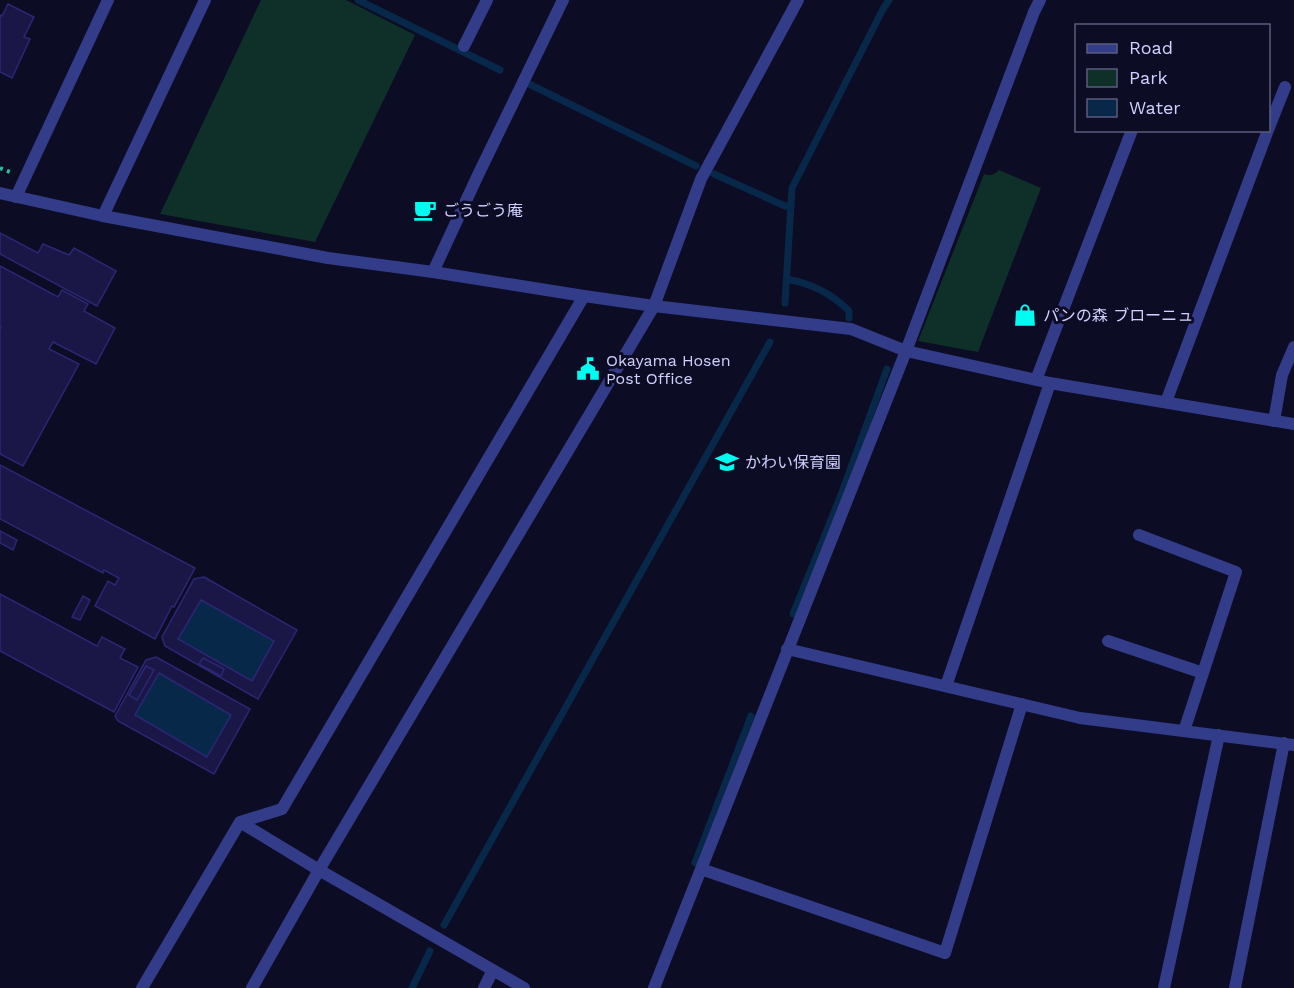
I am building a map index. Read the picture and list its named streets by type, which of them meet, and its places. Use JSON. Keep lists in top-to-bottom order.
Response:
{
  "places": {
    "cafe": ["ごうごう庵"],
    "shop": ["パンの森 ブローニュ"],
    "public building": ["Okayama Hosen Post Office"],
    "school or university": ["かわい保育園"]
  },
  "legend": ["Road", "Park", "Water"]
}
